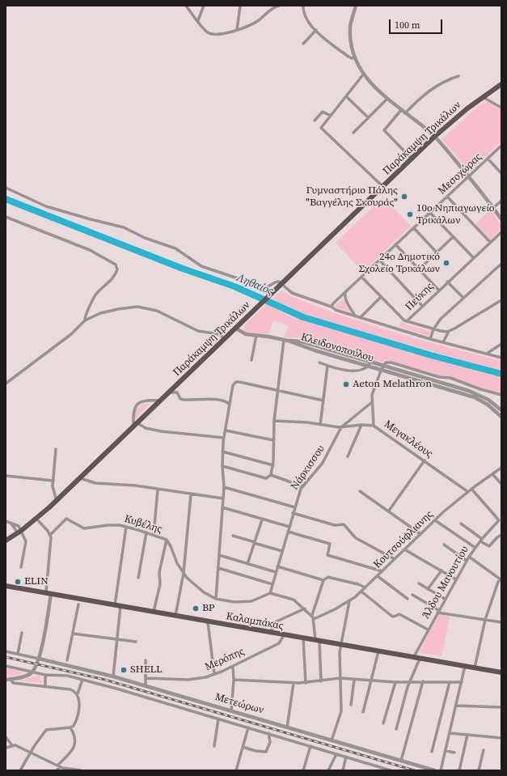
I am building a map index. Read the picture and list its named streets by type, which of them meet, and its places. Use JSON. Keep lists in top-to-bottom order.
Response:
{
  "streets": {
    "main road": ["Παράκαμψη Τρικάλων", "Καλαμπάκας"],
    "street": [
      "Μεσοχώρας",
      "Πεύκης",
      "Κλειδονοπούλου",
      "Μεγακλέους",
      "Νάρκισσου",
      "Κυβέλης",
      "Κουτσούφλιανης",
      "Άλδου Μανουτίου",
      "Μερόπης",
      "Μετεώρων"
    ]
  },
  "crossings": [
    ["Μεγακλέους", "Νάρκισσου"],
    ["Μεγακλέους", "Κουτσούφλιανης"],
    ["Νάρκισσου", "Κυβέλης"],
    ["Κουτσούφλιανης", "Άλδου Μανουτίου"],
    ["Άλδου Μανουτίου", "Καλαμπάκας"],
    ["Καλαμπάκας", "Μερόπης"]
  ],
  "water": ["Ληθαίος"],
  "places": [
    "Γυμναστήριο Πάλης \"Βαγγέλης Σκουράς\"",
    "10ο Νηπιαγωγείο Τρικάλων",
    "24ο Δημοτικό Σχολείο Τρικάλων",
    "Aeton Melathron",
    "ELIN",
    "BP",
    "SHELL"
  ],
  "scale_bar": "100 m"
}
